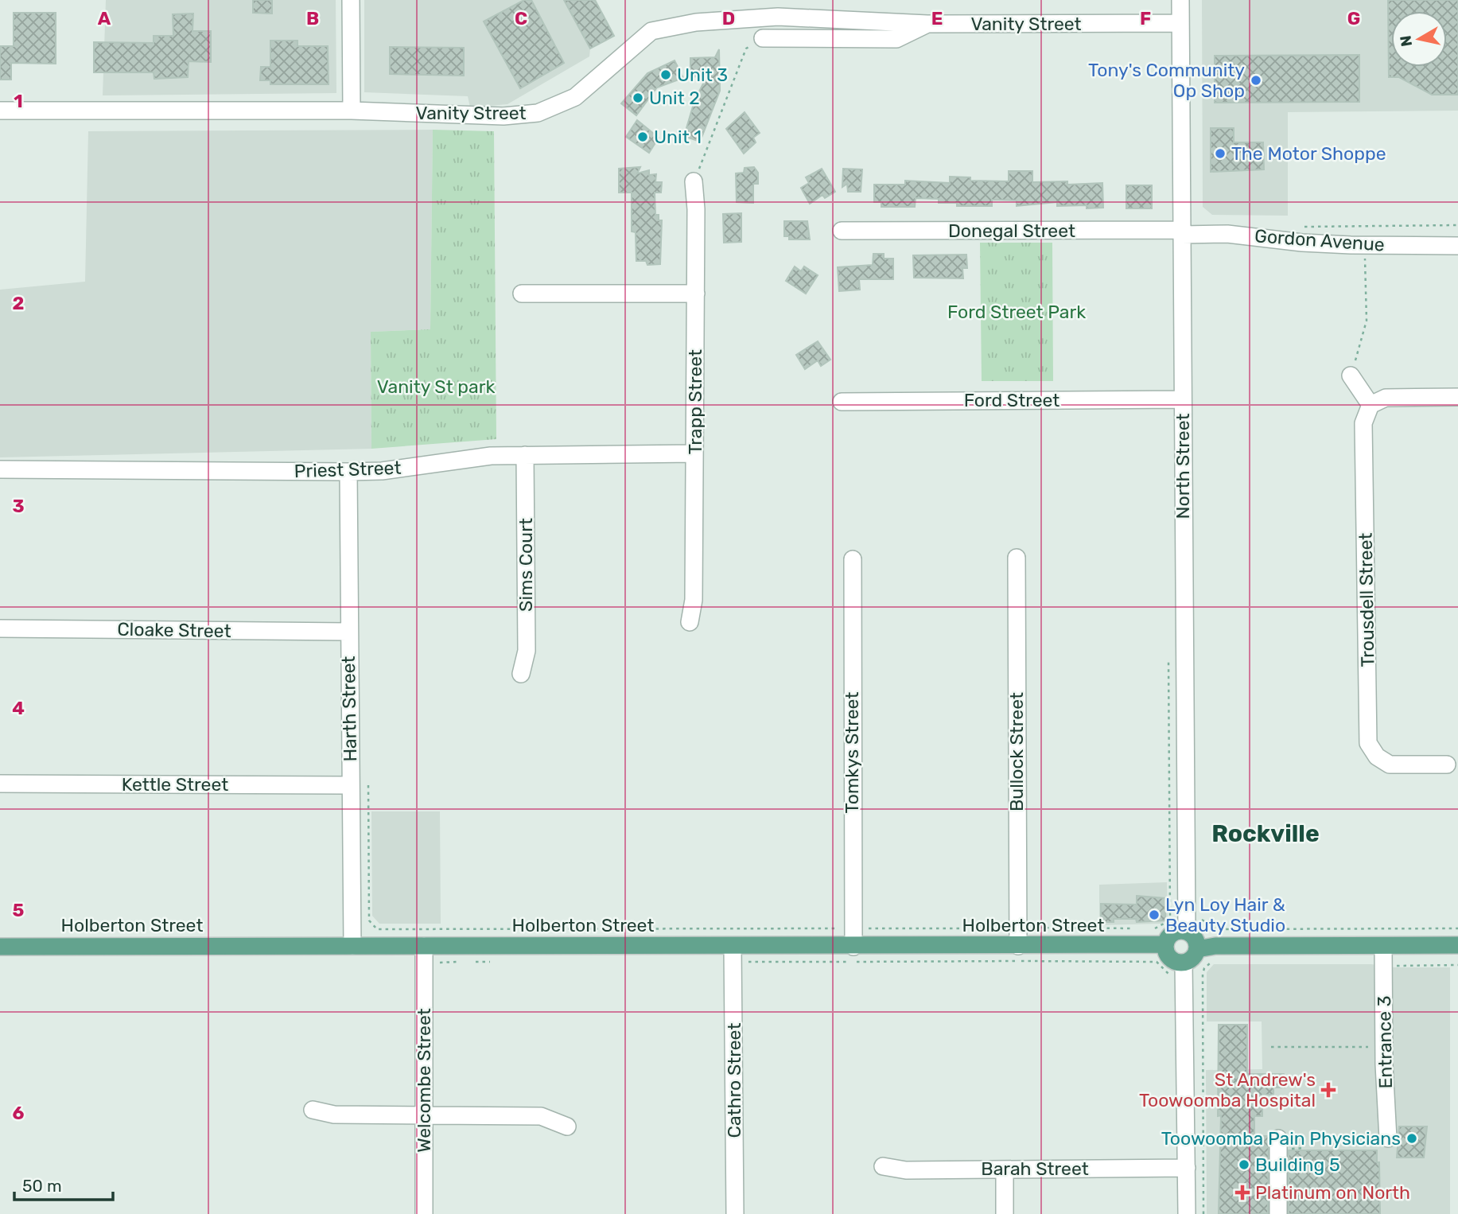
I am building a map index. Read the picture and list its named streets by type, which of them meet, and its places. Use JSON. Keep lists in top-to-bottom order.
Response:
{
  "streets": {
    "main road": ["Holberton Street"],
    "street": [
      "Vanity Street",
      "Donegal Street",
      "Gordon Avenue",
      "Ford Street",
      "Trapp Street",
      "North Street",
      "Priest Street",
      "Sims Court",
      "Trousdell Street",
      "Cloake Street",
      "Harth Street",
      "Bullock Street",
      "Tomkys Street",
      "Kettle Street",
      "Entrance 3",
      "Welcombe Street",
      "Cathro Street",
      "Barah Street"
    ]
  },
  "crossings": [
    ["Vanity Street", "North Street"],
    ["Donegal Street", "Gordon Avenue"],
    ["Donegal Street", "North Street"],
    ["Gordon Avenue", "North Street"],
    ["Ford Street", "North Street"],
    ["Trapp Street", "Priest Street"],
    ["North Street", "Holberton Street"],
    ["Priest Street", "Sims Court"],
    ["Priest Street", "Harth Street"],
    ["Cloake Street", "Harth Street"],
    ["Harth Street", "Kettle Street"],
    ["Harth Street", "Holberton Street"],
    ["Bullock Street", "Holberton Street"],
    ["Tomkys Street", "Holberton Street"],
    ["Holberton Street", "Welcombe Street"],
    ["Holberton Street", "Cathro Street"]
  ],
  "districts": ["Rockville"],
  "parks": ["Ford Street Park", "Vanity St park"],
  "places": {
    "other": [
      "Unit 3",
      "Tony's Community Op Shop",
      "Unit 2",
      "Unit 1",
      "The Motor Shoppe",
      "Lyn Loy Hair & Beauty Studio",
      "Toowoomba Pain Physicians",
      "Building 5"
    ],
    "health": ["St Andrew's Toowoomba Hospital", "Platinum on North"]
  },
  "scale_bar": "50 m",
  "north": "left",
  "grid": {
    "columns": [
      "A",
      "B",
      "C",
      "D",
      "E",
      "F",
      "G"
    ],
    "rows": [
      "1",
      "2",
      "3",
      "4",
      "5",
      "6"
    ]
  }
}
